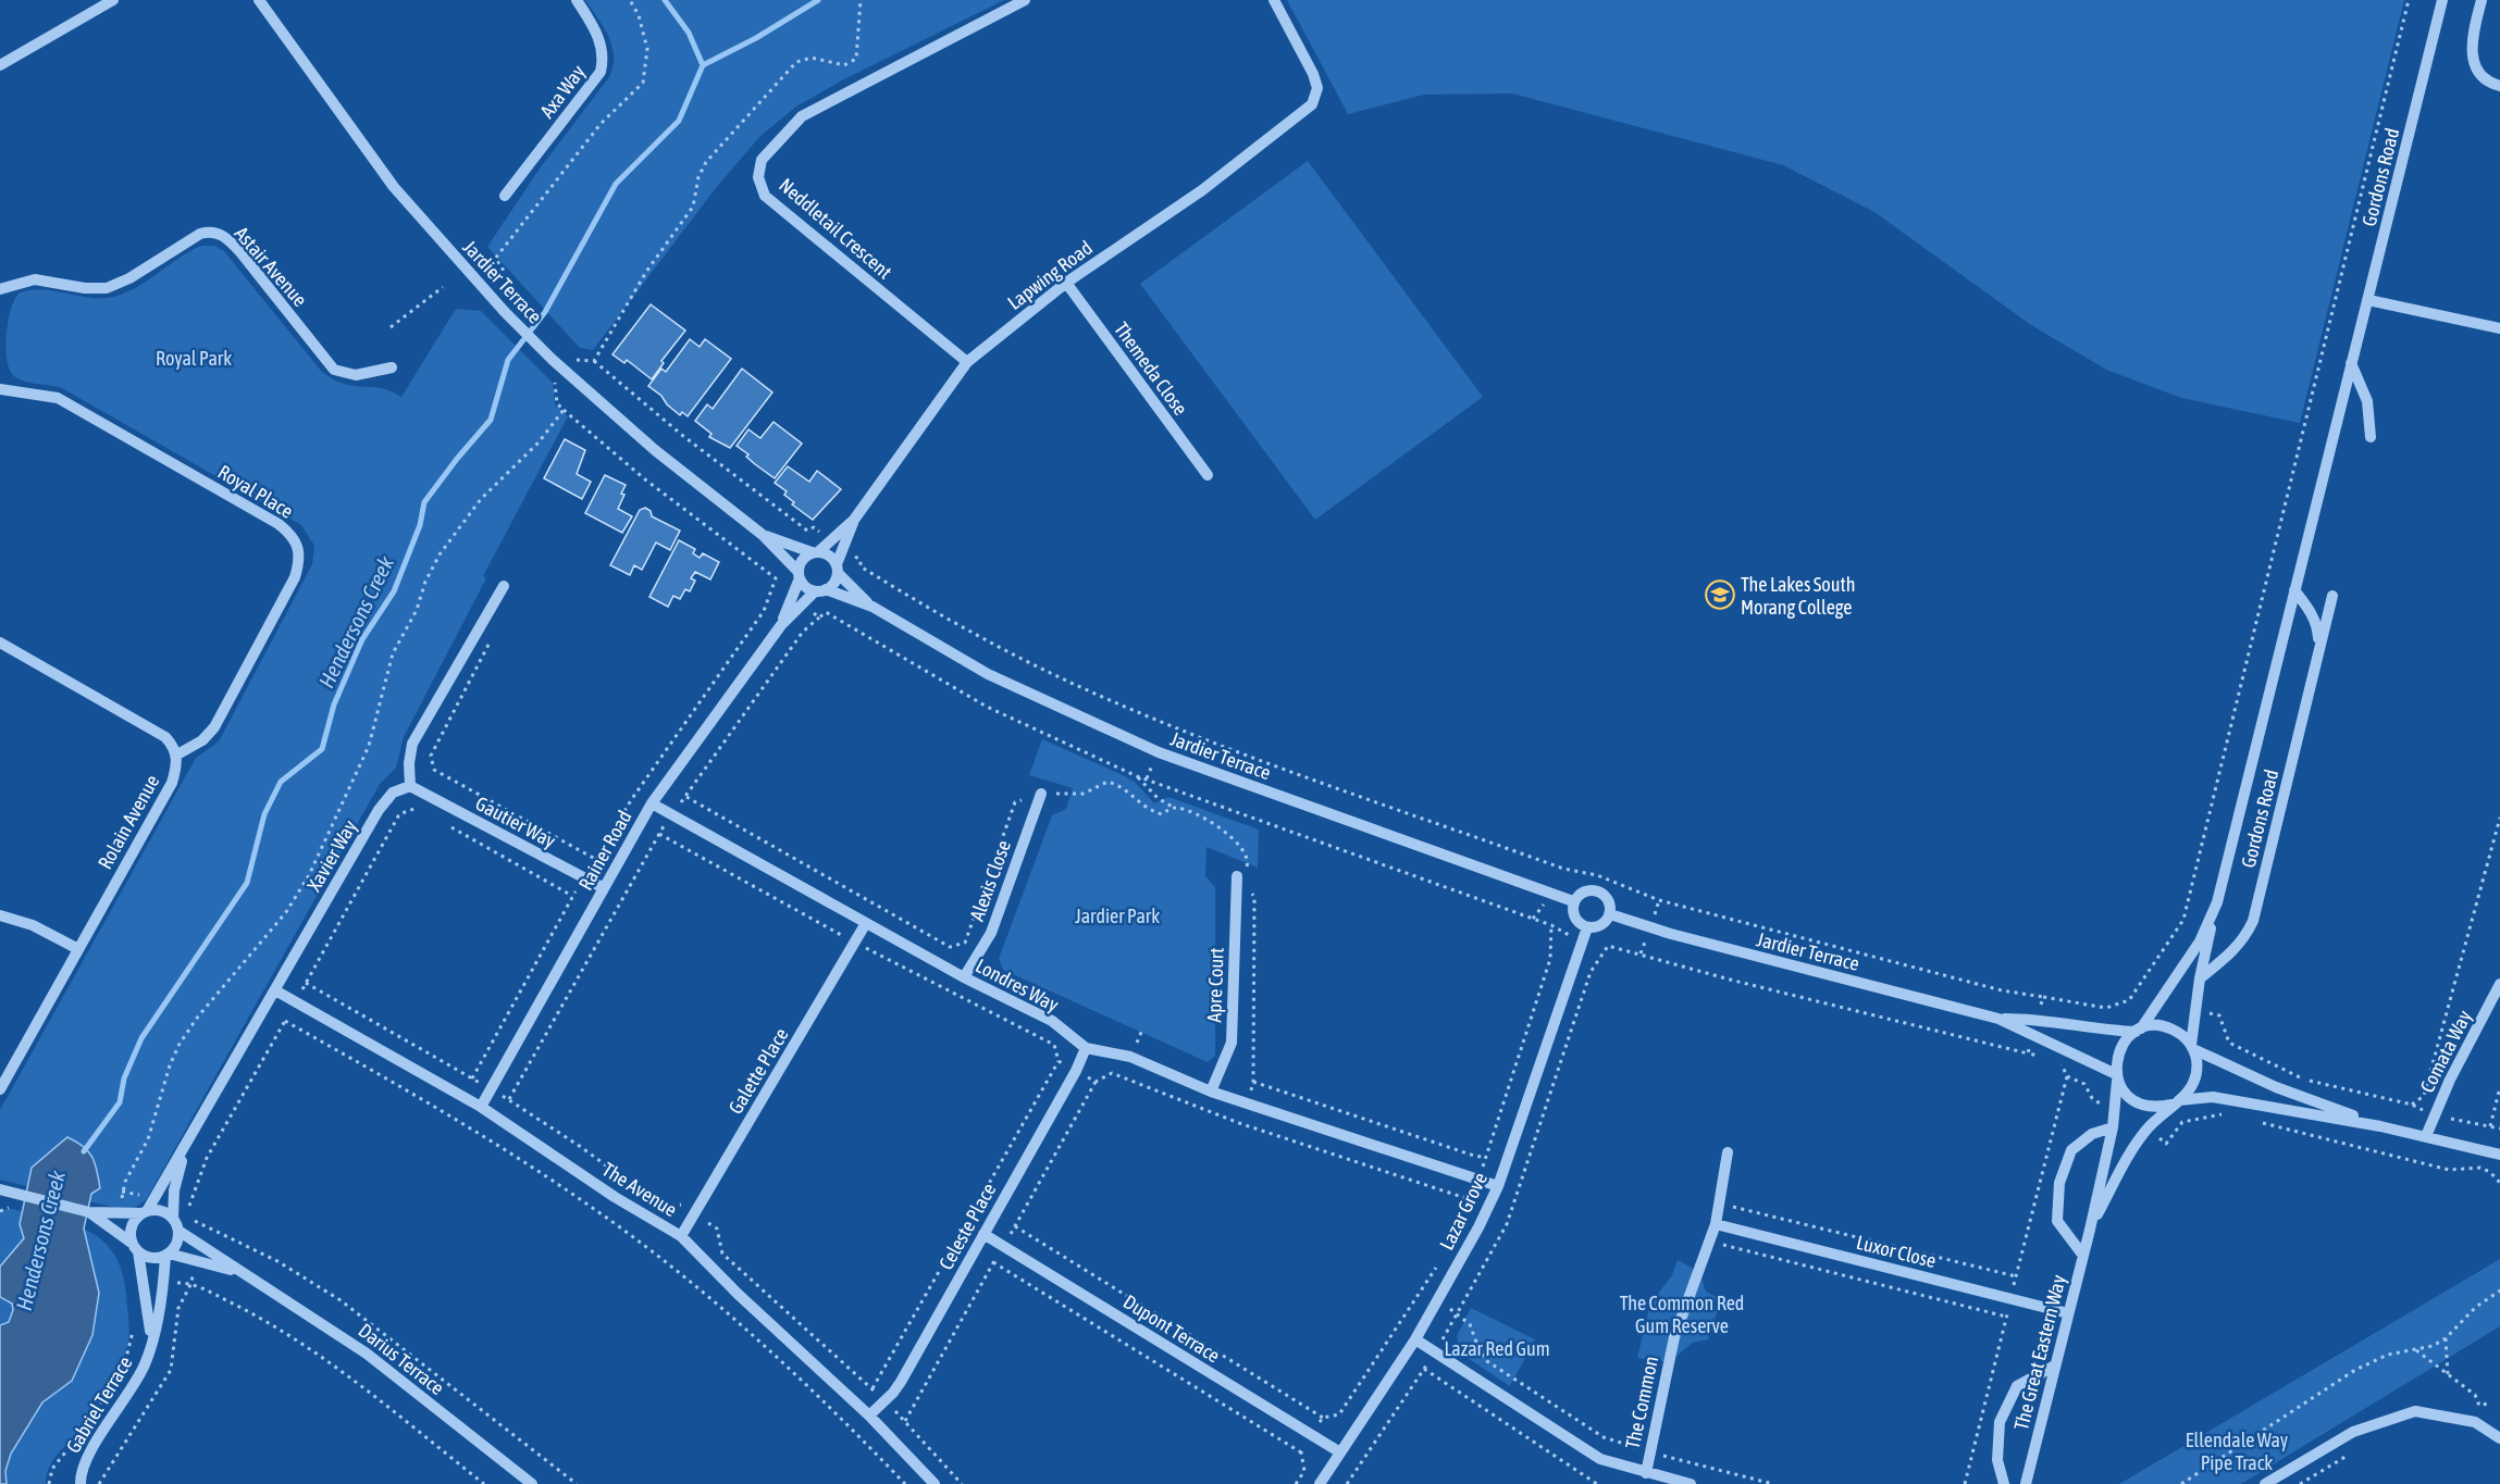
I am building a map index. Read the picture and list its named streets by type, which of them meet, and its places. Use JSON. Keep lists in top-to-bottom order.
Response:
{
  "streets": {
    "street": [
      "Axa Way",
      "Gordons Road",
      "Neddletail Crescent",
      "Astair Avenue",
      "Lapwing Road",
      "Jardier Terrace",
      "Themeda Close",
      "Royal Place",
      "Rolain Avenue",
      "Gautier Way",
      "Rainer Road",
      "Xavier Way",
      "Alexis Close",
      "Londres Way",
      "Apre Court",
      "Comata Way",
      "Galette Place",
      "The Avenue",
      "Lazar Grove",
      "Celeste Place",
      "Luxor Close",
      "Dupont Terrace",
      "The Great Eastern Way",
      "Darius Terrace",
      "The Common",
      "Gabriel Terrace"
    ]
  },
  "crossings": [
    ["Gordons Road", "Jardier Terrace"],
    ["Gordons Road", "The Great Eastern Way"],
    ["Neddletail Crescent", "Lapwing Road"],
    ["Lapwing Road", "Jardier Terrace"],
    ["Lapwing Road", "Themeda Close"],
    ["Lapwing Road", "Rainer Road"],
    ["Jardier Terrace", "Rainer Road"],
    ["Jardier Terrace", "Lazar Grove"],
    ["Jardier Terrace", "The Great Eastern Way"],
    ["Royal Place", "Rolain Avenue"],
    ["Gautier Way", "Rainer Road"],
    ["Gautier Way", "Xavier Way"],
    ["Rainer Road", "Londres Way"],
    ["Rainer Road", "The Avenue"],
    ["Xavier Way", "The Avenue"],
    ["Xavier Way", "Darius Terrace"],
    ["Xavier Way", "Gabriel Terrace"],
    ["Alexis Close", "Londres Way"],
    ["Londres Way", "Apre Court"],
    ["Londres Way", "Galette Place"],
    ["Londres Way", "Lazar Grove"],
    ["Londres Way", "Celeste Place"],
    ["Galette Place", "The Avenue"],
    ["The Avenue", "Celeste Place"],
    ["Lazar Grove", "Dupont Terrace"],
    ["Celeste Place", "Dupont Terrace"],
    ["Luxor Close", "The Great Eastern Way"],
    ["Luxor Close", "The Common"],
    ["Darius Terrace", "Gabriel Terrace"]
  ],
  "water": ["Hendersons Creek"],
  "parks": [
    "Royal Park",
    "Jardier Park",
    "The Common Red Gum Reserve",
    "Lazar Red Gum",
    "Ellendale Way Pipe Track"
  ],
  "places": {
    "school or university": ["The Lakes South Morang College"]
  }
}
